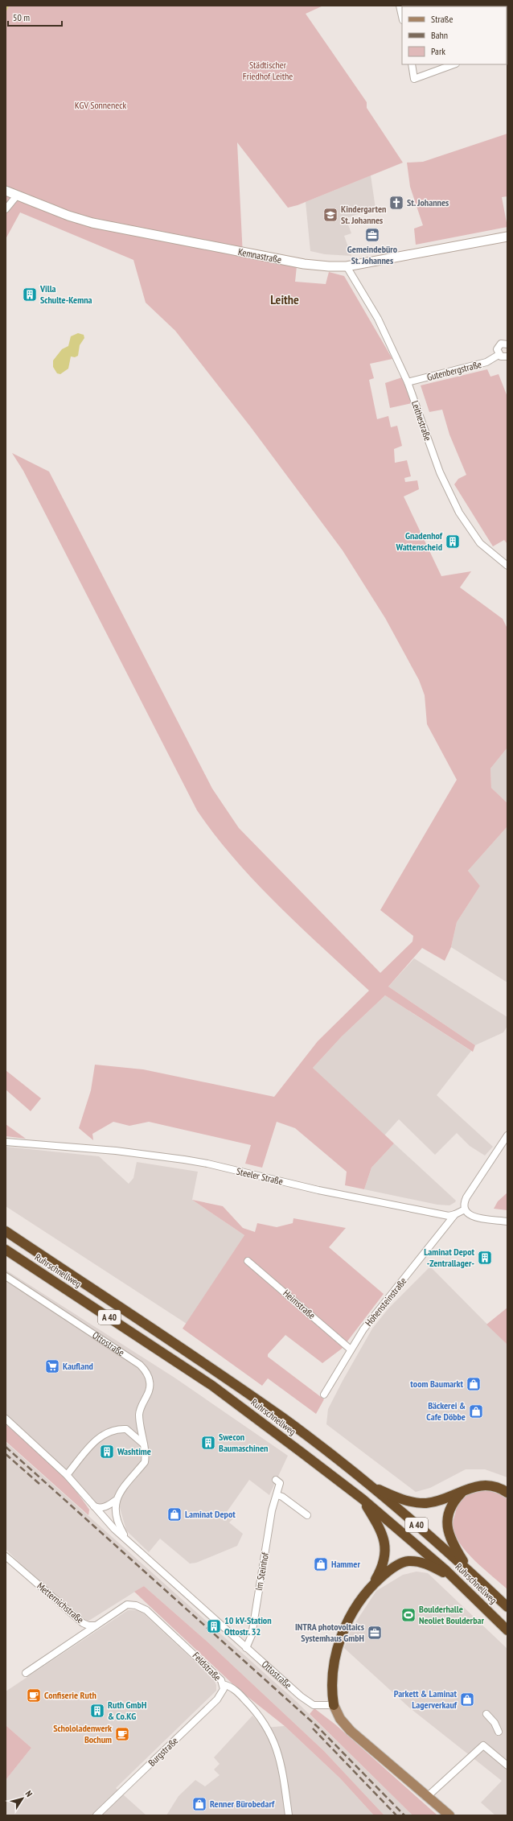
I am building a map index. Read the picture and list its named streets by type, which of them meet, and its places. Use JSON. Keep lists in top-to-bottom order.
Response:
{
  "streets": {
    "highway": ["Ruhrschnellweg", "A 40"],
    "street": [
      "Kemnastraße",
      "Gutenbergstraße",
      "Leithestraße",
      "Steeler Straße",
      "Hohensteinstraße",
      "Heimstraße",
      "Ottostraße",
      "Im Steinhof",
      "Metternichstraße",
      "Feldstraße",
      "Burgstraße"
    ]
  },
  "crossings": [
    ["Kemnastraße", "Leithestraße"],
    ["Gutenbergstraße", "Leithestraße"],
    ["Steeler Straße", "Hohensteinstraße"],
    ["Hohensteinstraße", "Heimstraße"],
    ["Ottostraße", "Im Steinhof"],
    ["Metternichstraße", "Feldstraße"],
    ["Feldstraße", "Burgstraße"]
  ],
  "districts": ["Leithe"],
  "parks": ["Städtischer Friedhof Leithe", "KGV Sonneneck"],
  "places": {
    "church": ["St. Johannes"],
    "school or university": ["Kindergarten St. Johannes"],
    "office": ["Gemeindebüro St. Johannes", "INTRA photovoltaics Systemhaus GmbH"],
    "building": [
      "Villa Schulte-Kemna",
      "Gnadenhof Wattenscheid",
      "Laminat Depot -Zentrallager-",
      "Swecon Baumaschinen",
      "Washtime",
      "10 kV-Station Ottostr. 32",
      "Ruth GmbH & Co.KG"
    ],
    "supermarket": ["Kaufland"],
    "shop": [
      "toom Baumarkt",
      "Bäckerei & Cafe Döbbe",
      "Laminat Depot",
      "Hammer",
      "Parkett & Laminat Lagerverkauf",
      "Renner Bürobedarf"
    ],
    "sports": ["Boulderhalle Neoliet Boulderbar"],
    "cafe": ["Confiserie Ruth", "Schololadenwerk Bochum"]
  },
  "legend": ["Straße", "Bahn", "Park"],
  "scale_bar": "50 m",
  "north": "top right"
}
